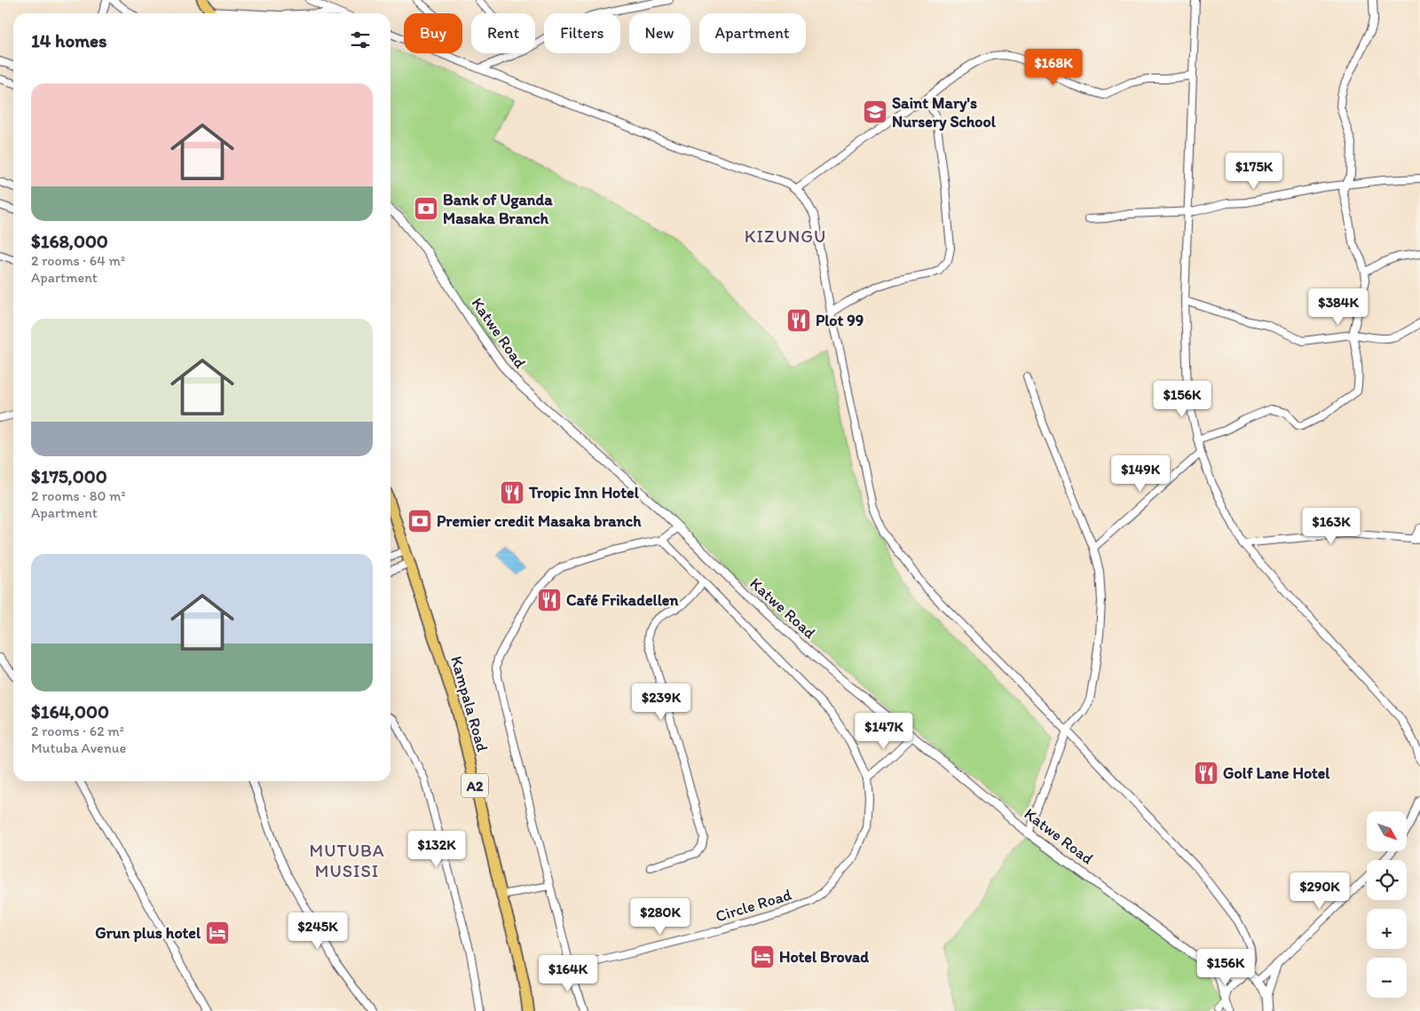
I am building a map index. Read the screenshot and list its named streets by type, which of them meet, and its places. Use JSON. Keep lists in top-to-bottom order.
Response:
{
  "streets": {
    "main road": ["Kampala Road", "A2"],
    "street": ["Katwe Road", "Circle Road"]
  },
  "crossings": [
    ["Kampala Road", "A2"]
  ],
  "districts": ["KIZUNGU", "MUTUBA MUSISI"],
  "places": {
    "school or university": ["Saint Mary's Nursery School"],
    "bank": ["Bank of Uganda Masaka Branch", "Premier credit Masaka branch"],
    "restaurant": [
      "Plot 99",
      "Tropic Inn Hotel",
      "Café Frikadellen",
      "Golf Lane Hotel"
    ],
    "hotel": ["Grun plus hotel", "Hotel Brovad"]
  },
  "north": "bottom right",
  "page": {
    "chip": [
      "Buy",
      "Rent",
      "Filters",
      "New",
      "Apartment"
    ],
    "heading": "14 homes",
    "price": [
      "$168K",
      "$175K",
      "$384K",
      "$156K",
      "$149K",
      "$163K",
      "$239K",
      "$147K",
      "$132K",
      "$290K",
      "$280K",
      "$245K",
      "$156K",
      "$164K"
    ],
    "list": [
      {
        "name": "$168,000",
        "note": "2 rooms · 64 m² · Apartment"
      },
      {
        "name": "$175,000",
        "note": "2 rooms · 80 m² · Apartment"
      },
      {
        "name": "$164,000",
        "note": "2 rooms · 62 m² · Mutuba Avenue"
      }
    ],
    "map_buttons": ["+", "−"]
  }
}
